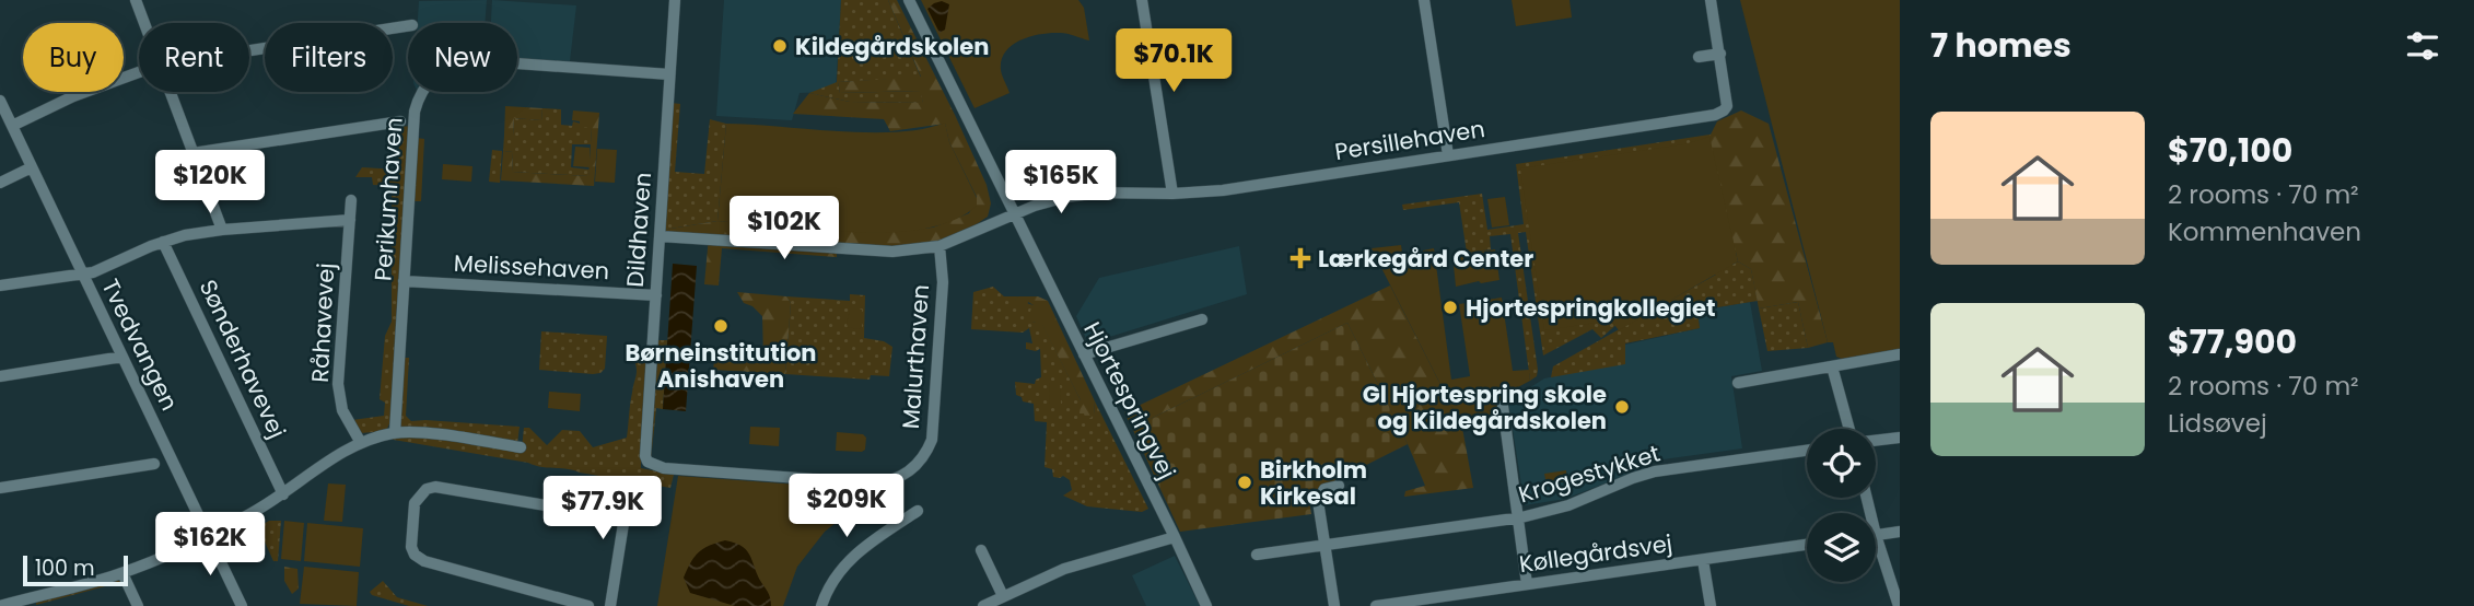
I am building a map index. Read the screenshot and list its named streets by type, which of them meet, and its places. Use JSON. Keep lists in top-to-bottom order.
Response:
{
  "streets": {
    "street": [
      "Persillehaven",
      "Perikumhaven",
      "Dildhaven",
      "Melissehaven",
      "Råhavevej",
      "Tvedvangen",
      "Malurthaven",
      "Sønderhavevej",
      "Hjortespringvej",
      "Krogestykket",
      "Køllegårdsvej"
    ]
  },
  "crossings": [
    ["Persillehaven", "Malurthaven"],
    ["Persillehaven", "Hjortespringvej"],
    ["Perikumhaven", "Dildhaven"],
    ["Perikumhaven", "Melissehaven"],
    ["Dildhaven", "Melissehaven"],
    ["Dildhaven", "Malurthaven"],
    ["Malurthaven", "Hjortespringvej"]
  ],
  "places": {
    "other": [
      "Kildegårdskolen",
      "Hjortespringkollegiet",
      "Børneinstitution Anishaven",
      "Gl Hjortespring skole og Kildegårdskolen",
      "Birkholm Kirkesal"
    ],
    "health": ["Lærkegård Center"]
  },
  "scale_bar": "100 m",
  "page": {
    "heading": "7 homes",
    "chip": [
      "Buy",
      "Rent",
      "Filters",
      "New"
    ],
    "price": [
      "$70.1K",
      "$120K",
      "$165K",
      "$102K",
      "$209K",
      "$77.9K",
      "$162K"
    ],
    "list": [
      {
        "name": "$70,100",
        "note": "2 rooms · 70 m² · Kommenhaven"
      },
      {
        "name": "$77,900",
        "note": "2 rooms · 70 m² · Lidsøvej"
      }
    ],
    "scale": "100 m"
  }
}
